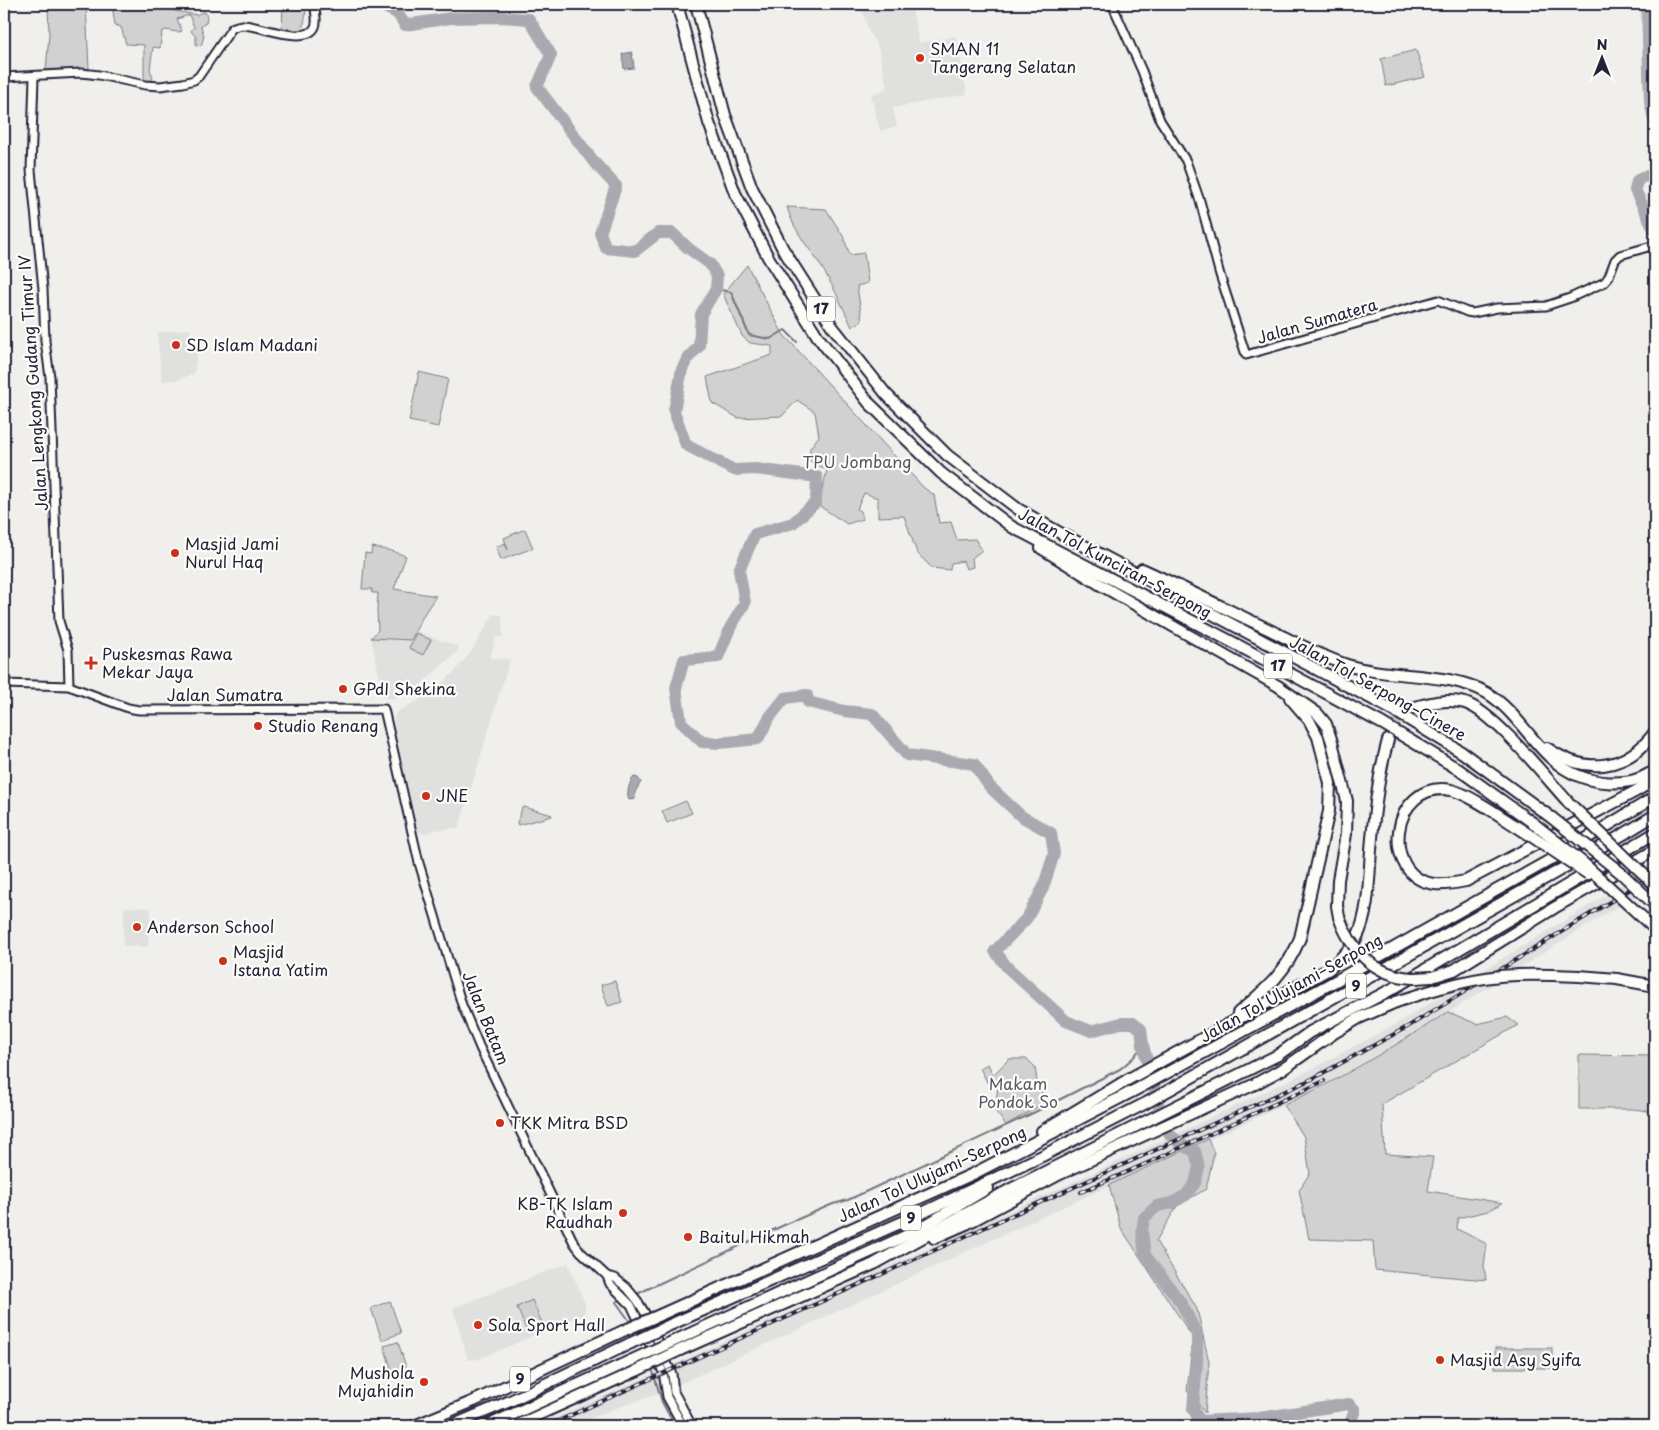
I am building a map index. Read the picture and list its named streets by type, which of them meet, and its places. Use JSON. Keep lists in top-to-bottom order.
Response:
{
  "streets": {
    "highway": [
      "17",
      "Jalan Tol Kunciran–Serpong",
      "Jalan Tol Serpong–Cinere",
      "9",
      "Jalan Tol Ulujami–Serpong"
    ],
    "street": [
      "Jalan Sumatera",
      "Jalan Lengkong Gudang Timur IV",
      "Jalan Sumatra",
      "Jalan Batam"
    ]
  },
  "crossings": [
    ["Jalan Lengkong Gudang Timur IV", "Jalan Sumatra"],
    ["Jalan Tol Kunciran–Serpong", "Jalan Tol Serpong–Cinere"],
    ["Jalan Sumatra", "Jalan Batam"]
  ],
  "parks": ["TPU Jombang", "Makam Pondok So"],
  "places": {
    "other": [
      "SMAN 11 Tangerang Selatan",
      "SD Islam Madani",
      "Masjid Jami Nurul Haq",
      "GPdI Shekina",
      "Studio Renang",
      "JNE",
      "Anderson School",
      "Masjid Istana Yatim",
      "TKK Mitra BSD",
      "KB-TK Islam Raudhah",
      "Baitul Hikmah",
      "Sola Sport Hall",
      "Masjid Asy Syifa",
      "Mushola Mujahidin"
    ],
    "health": ["Puskesmas Rawa Mekar Jaya"]
  },
  "north": "top"
}
